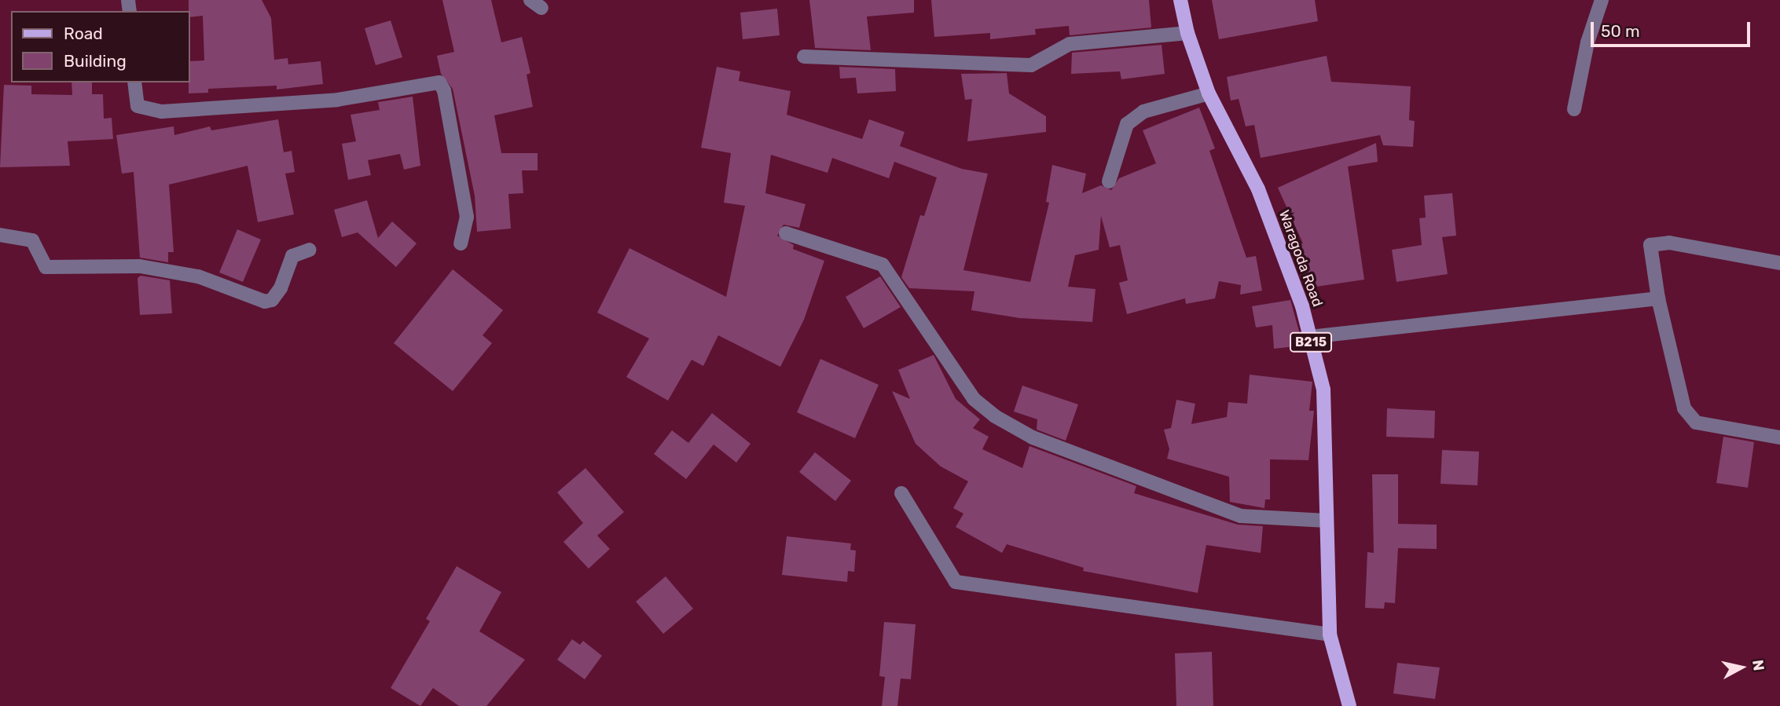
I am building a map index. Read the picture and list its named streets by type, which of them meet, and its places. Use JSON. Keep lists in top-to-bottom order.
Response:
{
  "streets": {
    "main road": ["Waragoda Road", "B215"]
  },
  "legend": ["Road", "Building"],
  "scale_bar": "50 m",
  "north": "right"
}
